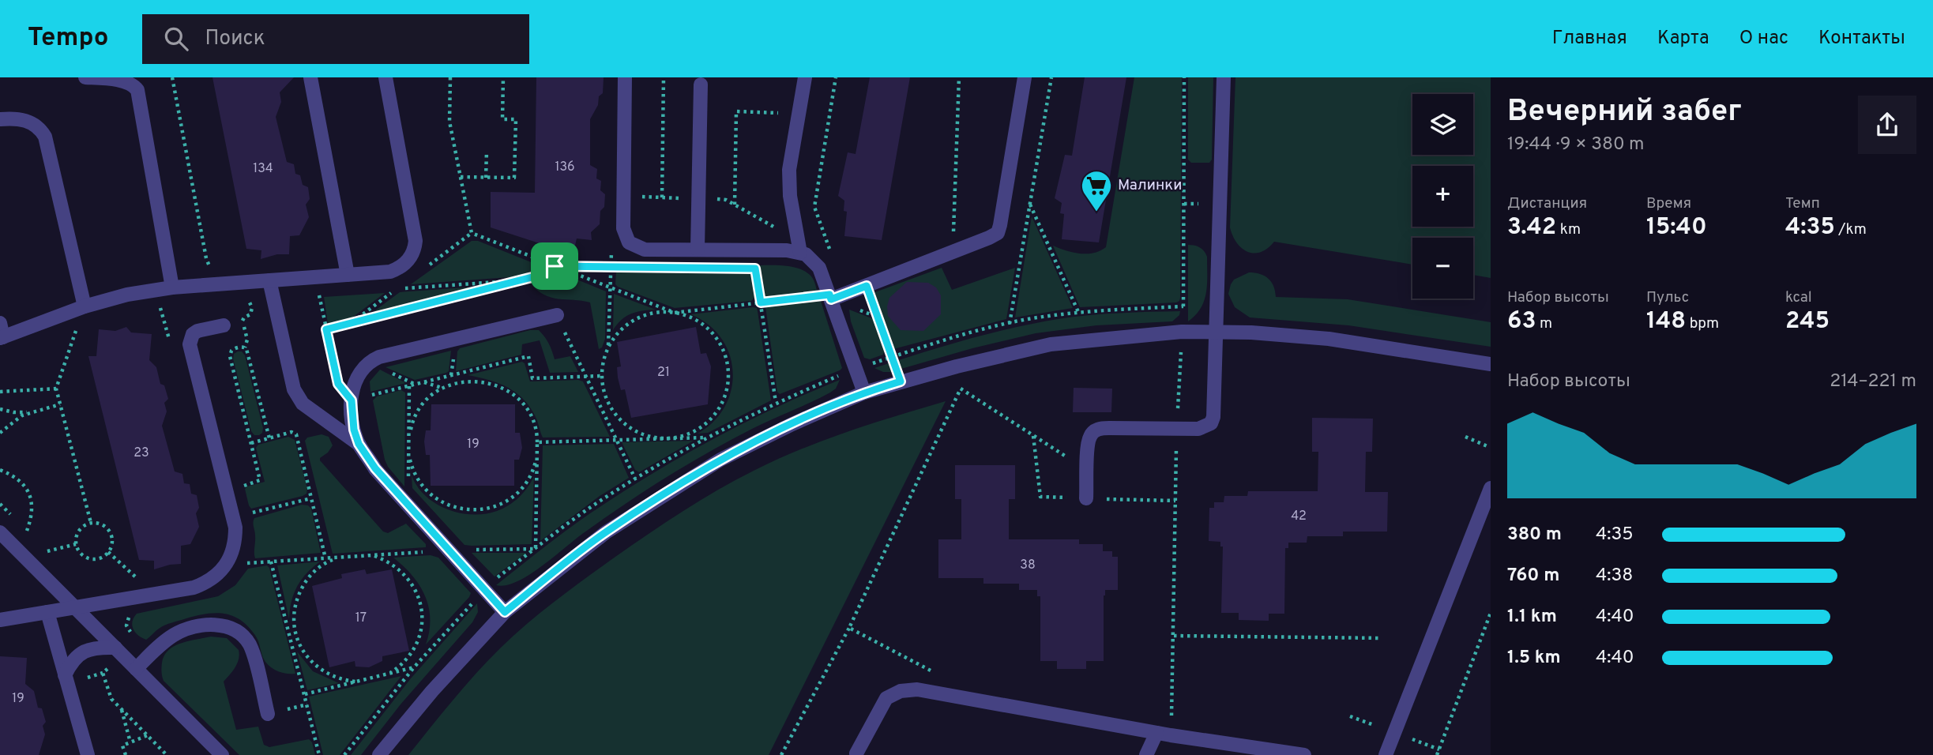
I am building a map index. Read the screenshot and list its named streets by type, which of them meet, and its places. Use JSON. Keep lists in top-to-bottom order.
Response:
{
  "places": {
    "supermarket": ["Малинки"]
  },
  "house_numbers": [
    "136",
    "134",
    "21",
    "19",
    "23",
    "42",
    "38",
    "17",
    "19"
  ],
  "page": {
    "header": "Tempo",
    "search": "Поиск",
    "nav": [
      "Главная",
      "Карта",
      "О нас",
      "Контакты"
    ],
    "heading": ["Вечерний забег", "19:44 · 9 × 380 m"],
    "map_buttons": ["+", "−"],
    "stats": [
      ["Дистанция", "3.42 km"],
      ["Время", "15:40"],
      ["Темп", "4:35 /km"],
      ["Набор высоты", "63 m"],
      ["Пульс", "148 bpm"],
      ["kcal", "245"]
    ],
    "chart": ["Набор высоты", "214–221 m"],
    "list": [
      {
        "name": "380 m",
        "note": "4:35"
      },
      {
        "name": "760 m",
        "note": "4:38"
      },
      {
        "name": "1.1 km",
        "note": "4:40"
      },
      {
        "name": "1.5 km",
        "note": "4:40"
      }
    ]
  }
}
